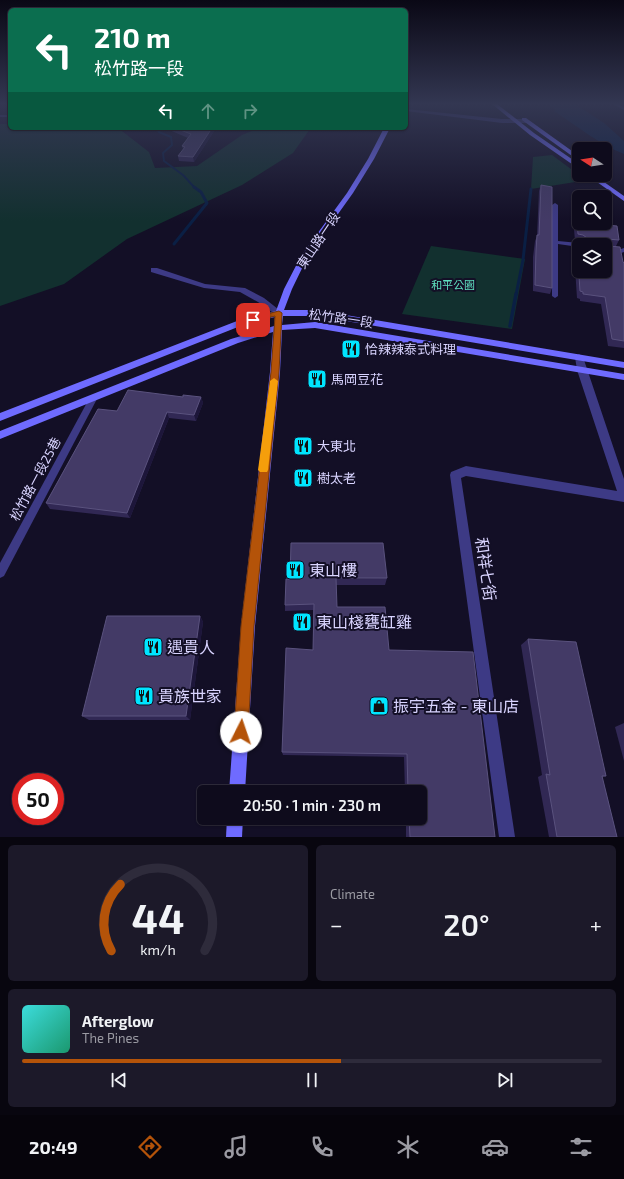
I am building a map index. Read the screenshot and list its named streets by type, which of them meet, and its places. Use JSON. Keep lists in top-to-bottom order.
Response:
{
  "streets": {
    "street": ["東山路一段", "松竹路一段", "和祥七街"],
    "lane": ["松竹路一段25巷"]
  },
  "crossings": [
    ["東山路一段", "松竹路一段"],
    ["松竹路一段", "松竹路一段25巷"]
  ],
  "parks": ["和平公園"],
  "places": {
    "restaurant": [
      "恰辣辣泰式料理",
      "馬岡豆花",
      "大東北",
      "樹太老",
      "東山樓",
      "東山棧甕缸雞",
      "遇貴人",
      "貴族世家"
    ],
    "shop": ["振宇五金 - 東山店"]
  },
  "north": "left",
  "page": {
    "turn": ["210 m", "松竹路一段"],
    "limit": "50",
    "trip": "20:50 · 1 min · 230 m",
    "tile": "Climate",
    "heat": ["−", "20°", "+"],
    "song": ["Afterglow", "The Pines"],
    "tabs": "20:49",
    "gauge": ["44", "km/h"]
  }
}
